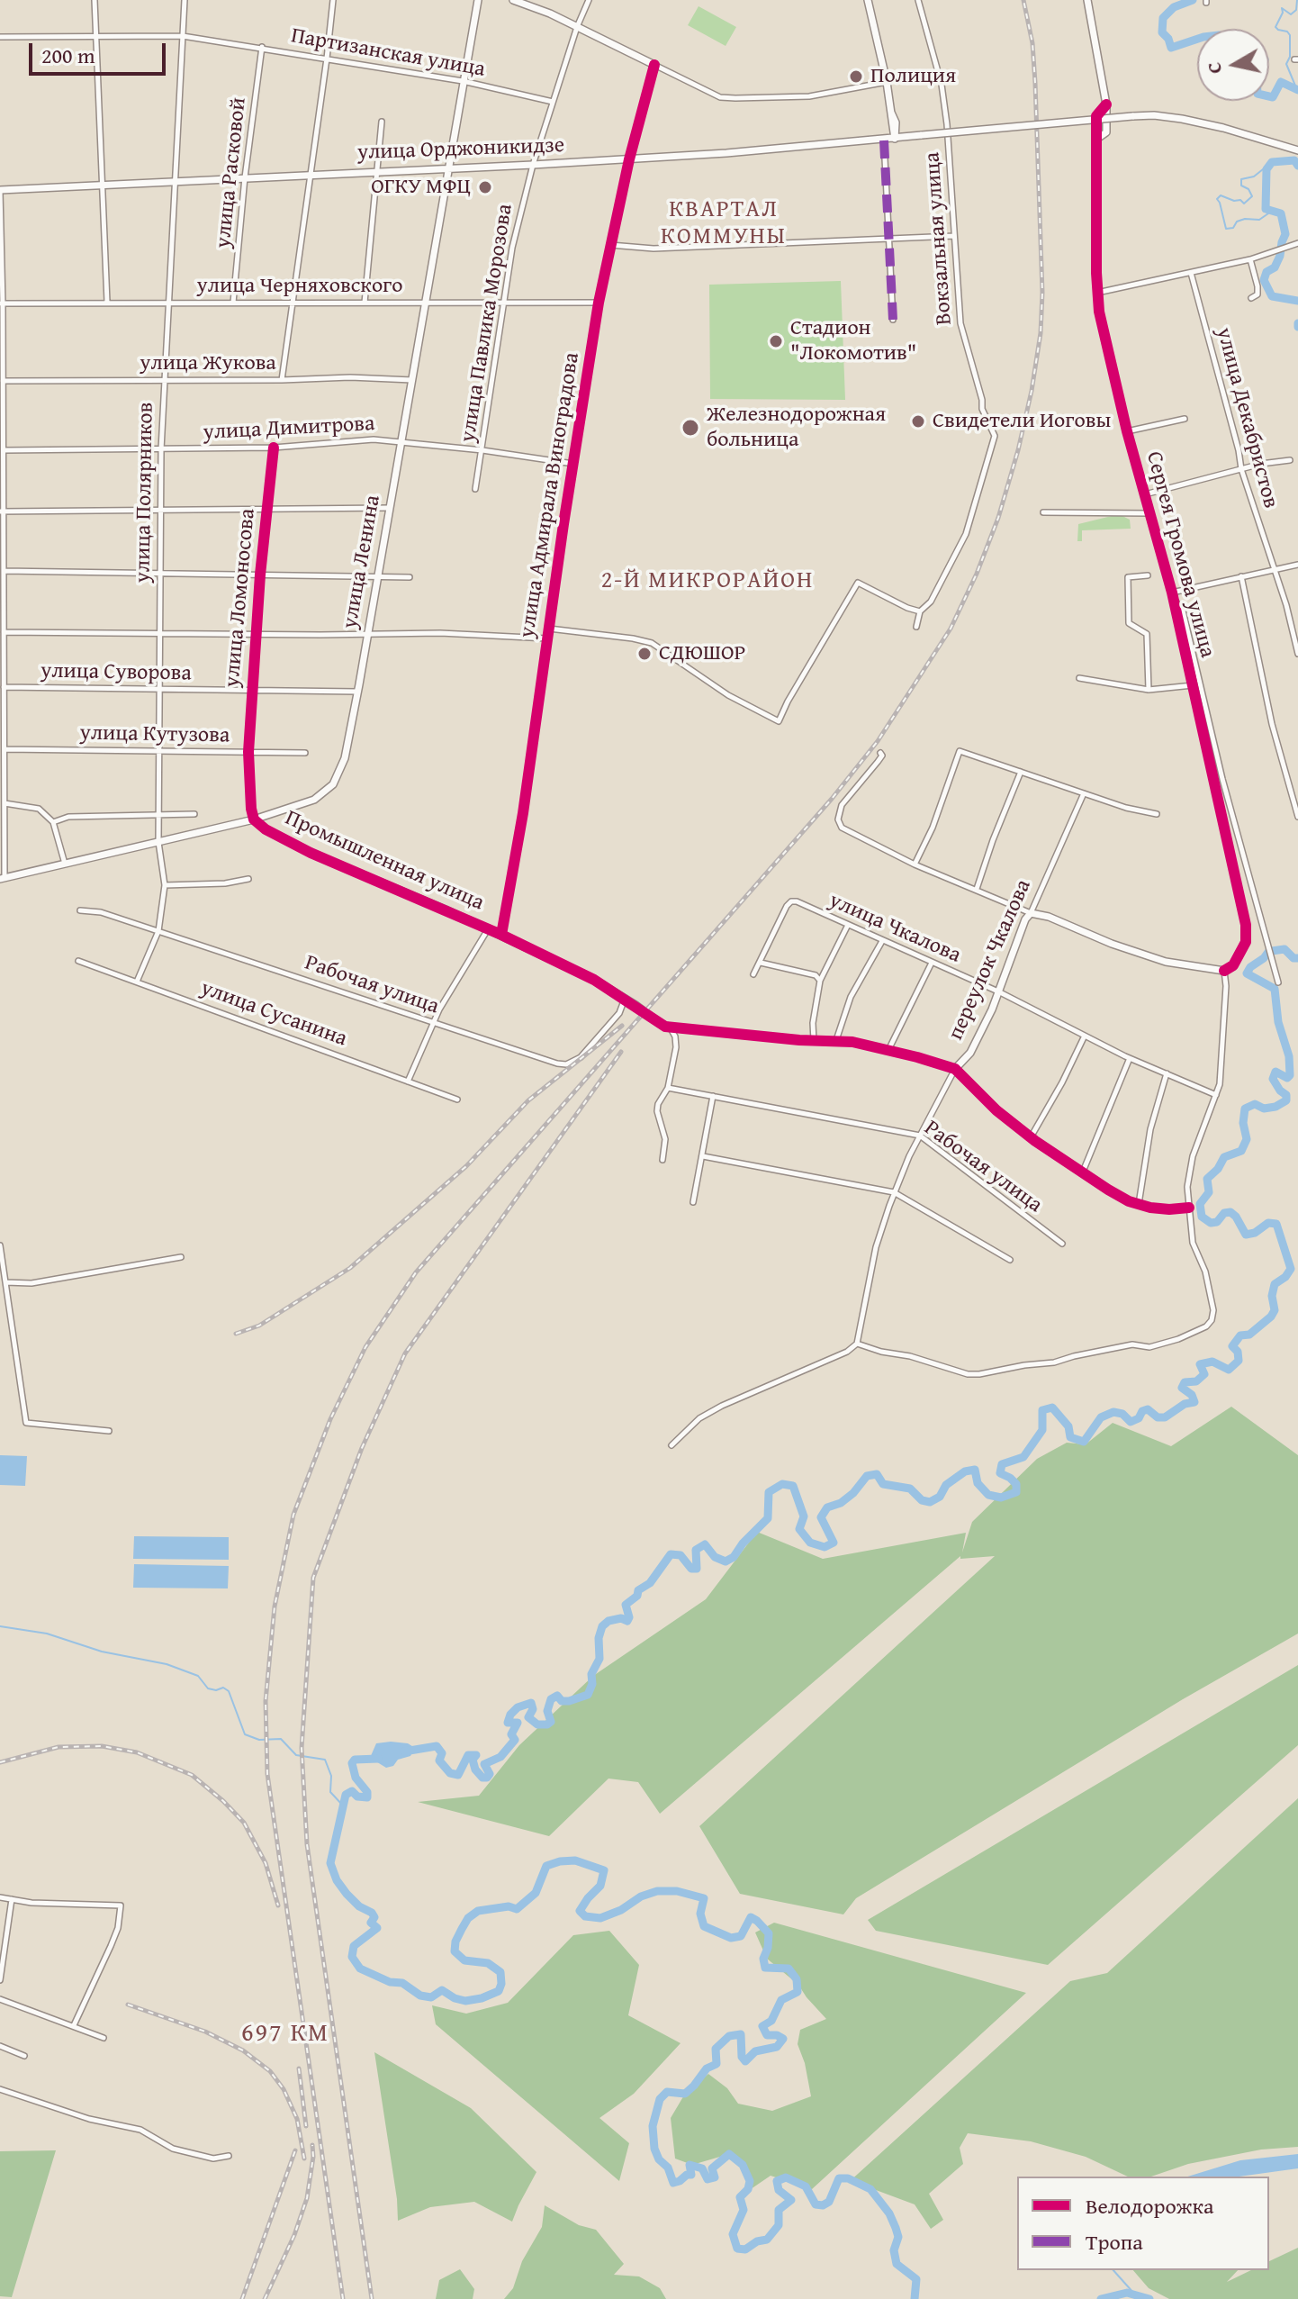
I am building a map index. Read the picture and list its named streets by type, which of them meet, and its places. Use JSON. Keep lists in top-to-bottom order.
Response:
{
  "streets": {
    "street": [
      "Партизанская улица",
      "улица Орджоникидзе",
      "улица Расковой",
      "Вокзальная улица",
      "улица Черняховского",
      "улица Павлика Морозова",
      "улица Жукова",
      "улица Декабристов",
      "улица Димитрова",
      "улица Полярников",
      "улица Адмирала Виноградова",
      "Сергея Громова улица",
      "улица Ленина",
      "улица Ломоносова",
      "улица Суворова",
      "улица Кутузова",
      "Промышленная улица",
      "улица Чкалова",
      "переулок Чкалова",
      "Рабочая улица",
      "улица Сусанина"
    ]
  },
  "crossings": [
    ["Партизанская улица", "улица Расковой"],
    ["Партизанская улица", "улица Павлика Морозова"],
    ["Партизанская улица", "улица Полярников"],
    ["Партизанская улица", "улица Ленина"],
    ["улица Орджоникидзе", "улица Расковой"],
    ["улица Орджоникидзе", "улица Павлика Морозова"],
    ["улица Орджоникидзе", "улица Полярников"],
    ["улица Орджоникидзе", "улица Адмирала Виноградова"],
    ["улица Орджоникидзе", "улица Ленина"],
    ["улица Расковой", "улица Черняховского"],
    ["улица Черняховского", "улица Павлика Морозова"],
    ["улица Черняховского", "улица Полярников"],
    ["улица Черняховского", "улица Адмирала Виноградова"],
    ["улица Черняховского", "улица Ленина"],
    ["улица Павлика Морозова", "улица Димитрова"],
    ["улица Жукова", "улица Полярников"],
    ["улица Жукова", "улица Ленина"],
    ["улица Димитрова", "улица Полярников"],
    ["улица Димитрова", "улица Адмирала Виноградова"],
    ["улица Димитрова", "улица Ленина"],
    ["улица Димитрова", "улица Ломоносова"],
    ["улица Полярников", "улица Ленина"],
    ["улица Полярников", "улица Суворова"],
    ["улица Полярников", "улица Кутузова"],
    ["улица Полярников", "Рабочая улица"],
    ["улица Полярников", "улица Сусанина"],
    ["улица Адмирала Виноградова", "Промышленная улица"],
    ["улица Ленина", "улица Ломоносова"],
    ["улица Ленина", "улица Суворова"],
    ["улица Ленина", "Промышленная улица"],
    ["улица Ломоносова", "улица Суворова"],
    ["улица Ломоносова", "улица Кутузова"],
    ["улица Ломоносова", "Промышленная улица"],
    ["Промышленная улица", "Рабочая улица"],
    ["улица Чкалова", "переулок Чкалова"],
    ["переулок Чкалова", "Рабочая улица"]
  ],
  "districts": ["КВАРТАЛ КОММУНЫ", "2-Й МИКРОРАЙОН", "697 КМ"],
  "places": [
    "Полиция",
    "ОГКУ МФЦ",
    "Стадион \"Локомотив\"",
    "Свидетели Иоговы",
    "Железнодорожная больница",
    "СДЮШОР"
  ],
  "legend": ["Велодорожка", "Тропа"],
  "scale_bar": "200 m",
  "north": "left"
}
